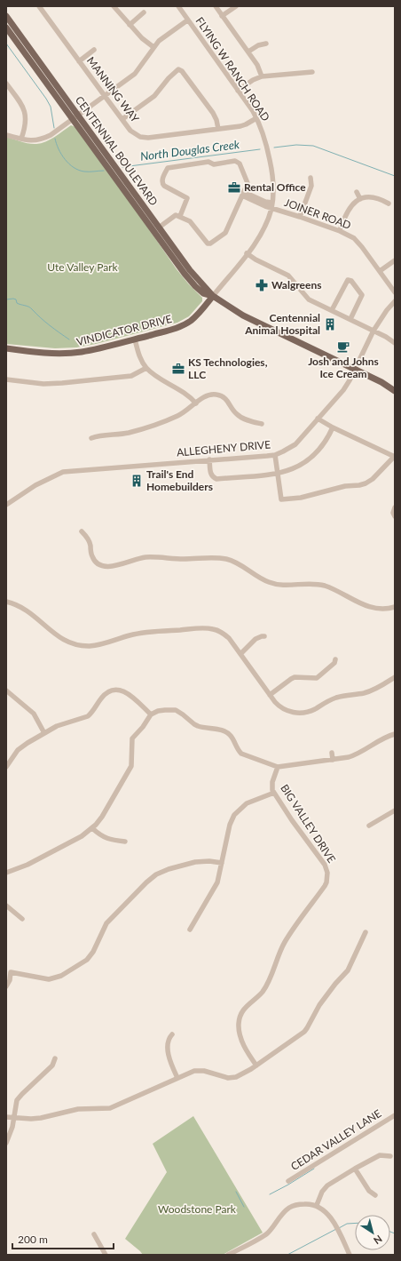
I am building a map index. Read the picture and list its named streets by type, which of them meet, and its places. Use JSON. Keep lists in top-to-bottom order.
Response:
{
  "streets": {
    "main road": ["CENTENNIAL BOULEVARD", "VINDICATOR DRIVE"],
    "street": [
      "FLYING W RANCH ROAD",
      "MANNING WAY",
      "JOINER ROAD",
      "ALLEGHENY DRIVE",
      "BIG VALLEY DRIVE",
      "CEDAR VALLEY LANE"
    ]
  },
  "crossings": [
    ["FLYING W RANCH ROAD", "MANNING WAY"],
    ["FLYING W RANCH ROAD", "CENTENNIAL BOULEVARD"],
    ["FLYING W RANCH ROAD", "JOINER ROAD"],
    ["FLYING W RANCH ROAD", "VINDICATOR DRIVE"],
    ["CENTENNIAL BOULEVARD", "VINDICATOR DRIVE"],
    ["CENTENNIAL BOULEVARD", "ALLEGHENY DRIVE"]
  ],
  "water": ["North Douglas Creek"],
  "parks": ["Ute Valley Park", "Woodstone Park"],
  "places": {
    "office": ["Rental Office", "KS Technologies, LLC"],
    "pharmacy": ["Walgreens"],
    "building": ["Centennial Animal Hospital", "Trail's End Homebuilders"],
    "cafe": ["Josh and Johns Ice Cream"]
  },
  "scale_bar": "200 m",
  "north": "bottom right"
}
